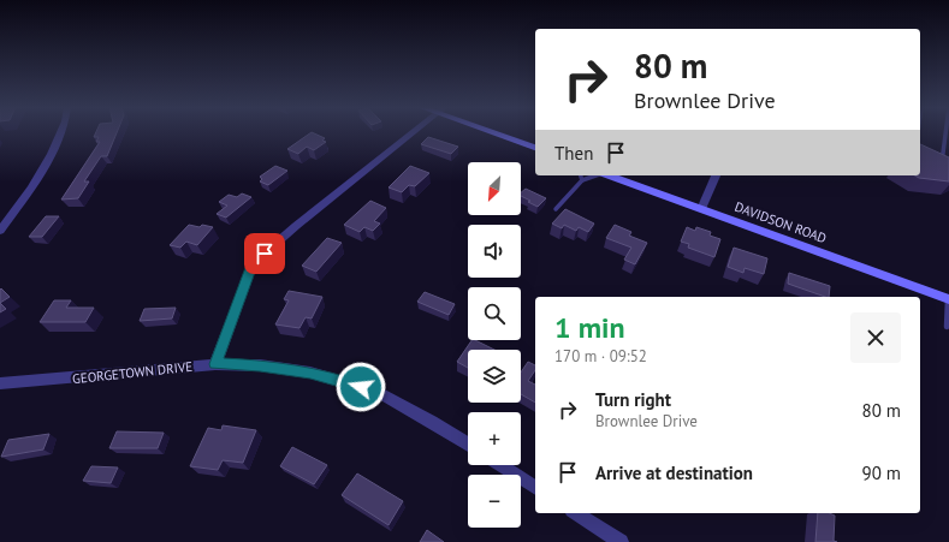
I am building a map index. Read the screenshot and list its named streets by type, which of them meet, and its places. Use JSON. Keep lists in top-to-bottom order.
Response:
{
  "streets": {
    "street": ["DAVIDSON ROAD", "GEORGETOWN DRIVE"]
  },
  "north": "bottom left",
  "page": {
    "turn": ["80 m", "Brownlee Drive"],
    "then": "Then",
    "map_buttons": ["+", "−"],
    "heading": ["1 min", "170 m · 09:52"],
    "list": [
      {
        "name": "Turn right",
        "note": "Brownlee Drive",
        "value": "80 m"
      },
      {
        "name": "Arrive at destination",
        "value": "90 m"
      }
    ]
  }
}
